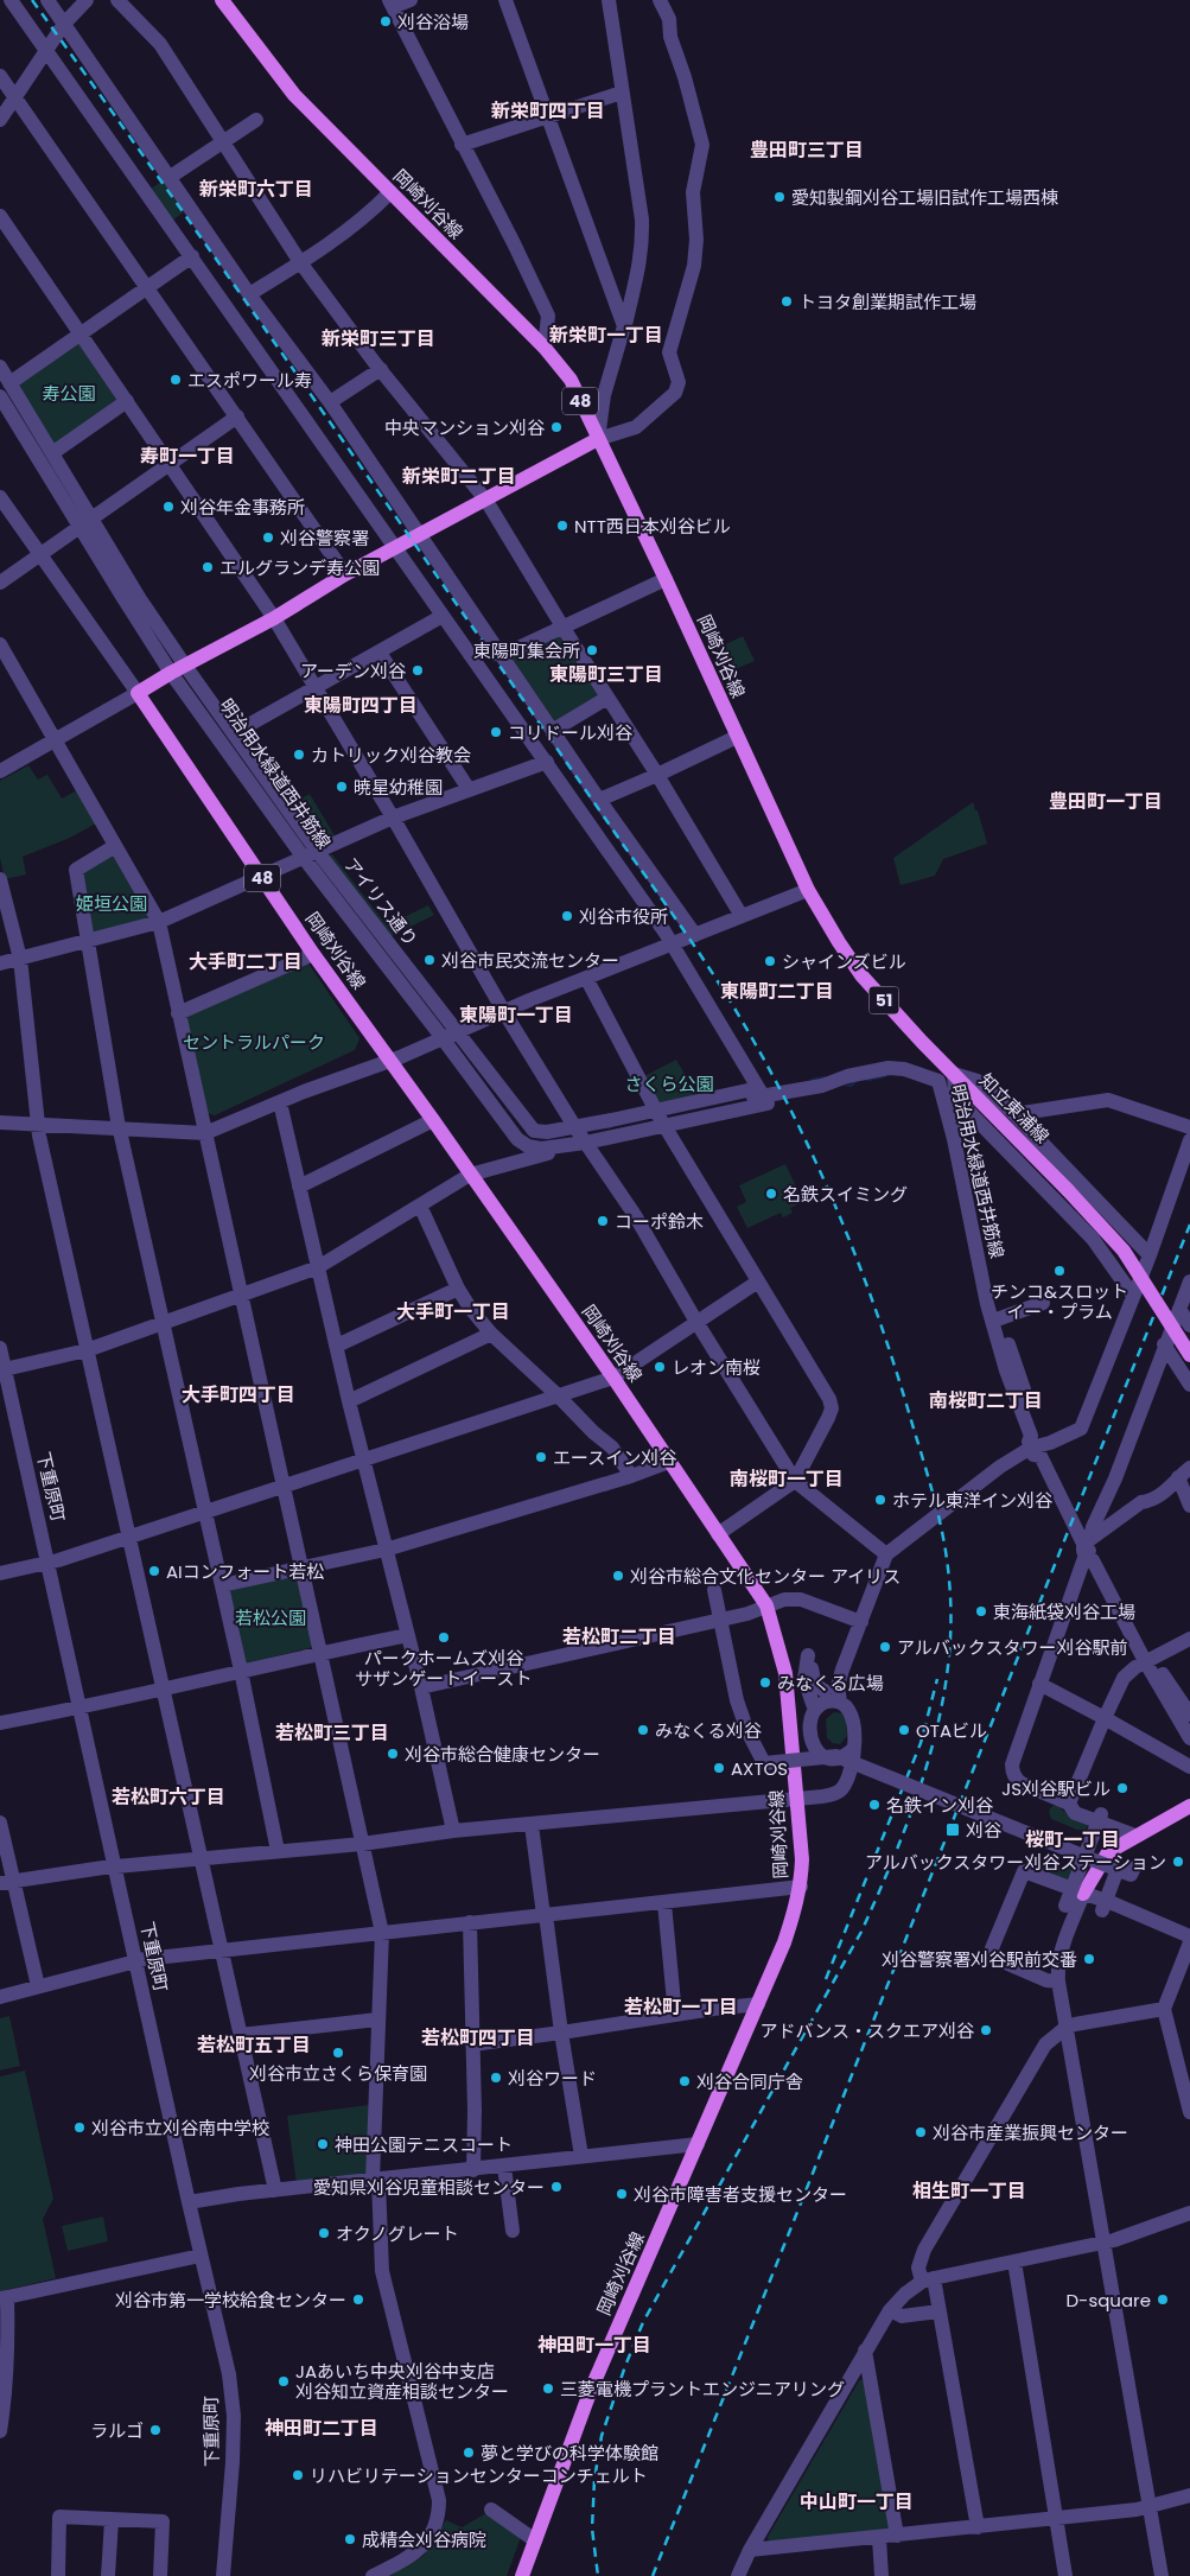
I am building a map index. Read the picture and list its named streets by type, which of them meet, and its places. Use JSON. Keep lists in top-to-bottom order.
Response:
{
  "streets": {
    "main road": [
      "岡崎刈谷線",
      "48",
      "51",
      "知立東浦線"
    ],
    "street": ["明治用水緑道西井筋線", "アイリス通り", "下重原町"]
  },
  "crossings": [
    ["岡崎刈谷線", "48"],
    ["岡崎刈谷線", "知立東浦線"],
    ["48", "明治用水緑道西井筋線"],
    ["明治用水緑道西井筋線", "アイリス通り"]
  ],
  "districts": [
    "新栄町四丁目",
    "豊田町三丁目",
    "新栄町六丁目",
    "新栄町一丁目",
    "新栄町三丁目",
    "寿町一丁目",
    "新栄町二丁目",
    "東陽町三丁目",
    "東陽町四丁目",
    "豊田町一丁目",
    "大手町二丁目",
    "東陽町二丁目",
    "東陽町一丁目",
    "大手町一丁目",
    "大手町四丁目",
    "南桜町二丁目",
    "南桜町一丁目",
    "若松町二丁目",
    "若松町三丁目",
    "若松町六丁目",
    "桜町一丁目",
    "若松町一丁目",
    "若松町四丁目",
    "若松町五丁目",
    "相生町一丁目",
    "神田町一丁目",
    "神田町二丁目",
    "中山町一丁目"
  ],
  "parks": [
    "寿公園",
    "姫垣公園",
    "セントラルパーク",
    "さくら公園",
    "若松公園"
  ],
  "places": {
    "other": [
      "刈谷浴場",
      "愛知製鋼刈谷工場旧試作工場西棟",
      "トヨタ創業期試作工場",
      "エスポワール寿",
      "中央マンション刈谷",
      "刈谷年金事務所",
      "NTT西日本刈谷ビル",
      "刈谷警察署",
      "エルグランデ寿公園",
      "東陽町集会所",
      "アーデン刈谷",
      "コリドール刈谷",
      "カトリック刈谷教会",
      "暁星幼稚園",
      "刈谷市役所",
      "刈谷市民交流センター",
      "シャインズビル",
      "名鉄スイミング",
      "コーポ鈴木",
      "チンコ&スロット イー・プラム",
      "レオン南桜",
      "エースイン刈谷",
      "ホテル東洋イン刈谷",
      "AIコンフォート若松",
      "刈谷市総合文化センター アイリス",
      "東海紙袋刈谷工場",
      "パークホームズ刈谷 サザンゲートイースト",
      "アルバックスタワー刈谷駅前",
      "みなくる広場",
      "みなくる刈谷",
      "OTAビル",
      "刈谷市総合健康センター",
      "AXTOS",
      "JS刈谷駅ビル",
      "名鉄イン刈谷",
      "アルバックスタワー刈谷ステーション",
      "刈谷警察署刈谷駅前交番",
      "アドバンス・スクエア刈谷",
      "刈谷市立さくら保育園",
      "刈谷ワード",
      "刈谷合同庁舎",
      "刈谷市立刈谷南中学校",
      "刈谷市産業振興センター",
      "神田公園テニスコート",
      "愛知県刈谷児童相談センター",
      "刈谷市障害者支援センター",
      "オクノグレート",
      "刈谷市第一学校給食センター",
      "D-square",
      "JAあいち中央刈谷中支店 刈谷知立資産相談センター",
      "三菱電機プラントエンジニアリング",
      "ラルゴ",
      "夢と学びの科学体験館",
      "リハビリテーションセンターコンチェルト",
      "成精会刈谷病院"
    ],
    "transit": ["刈谷"]
  }
}
